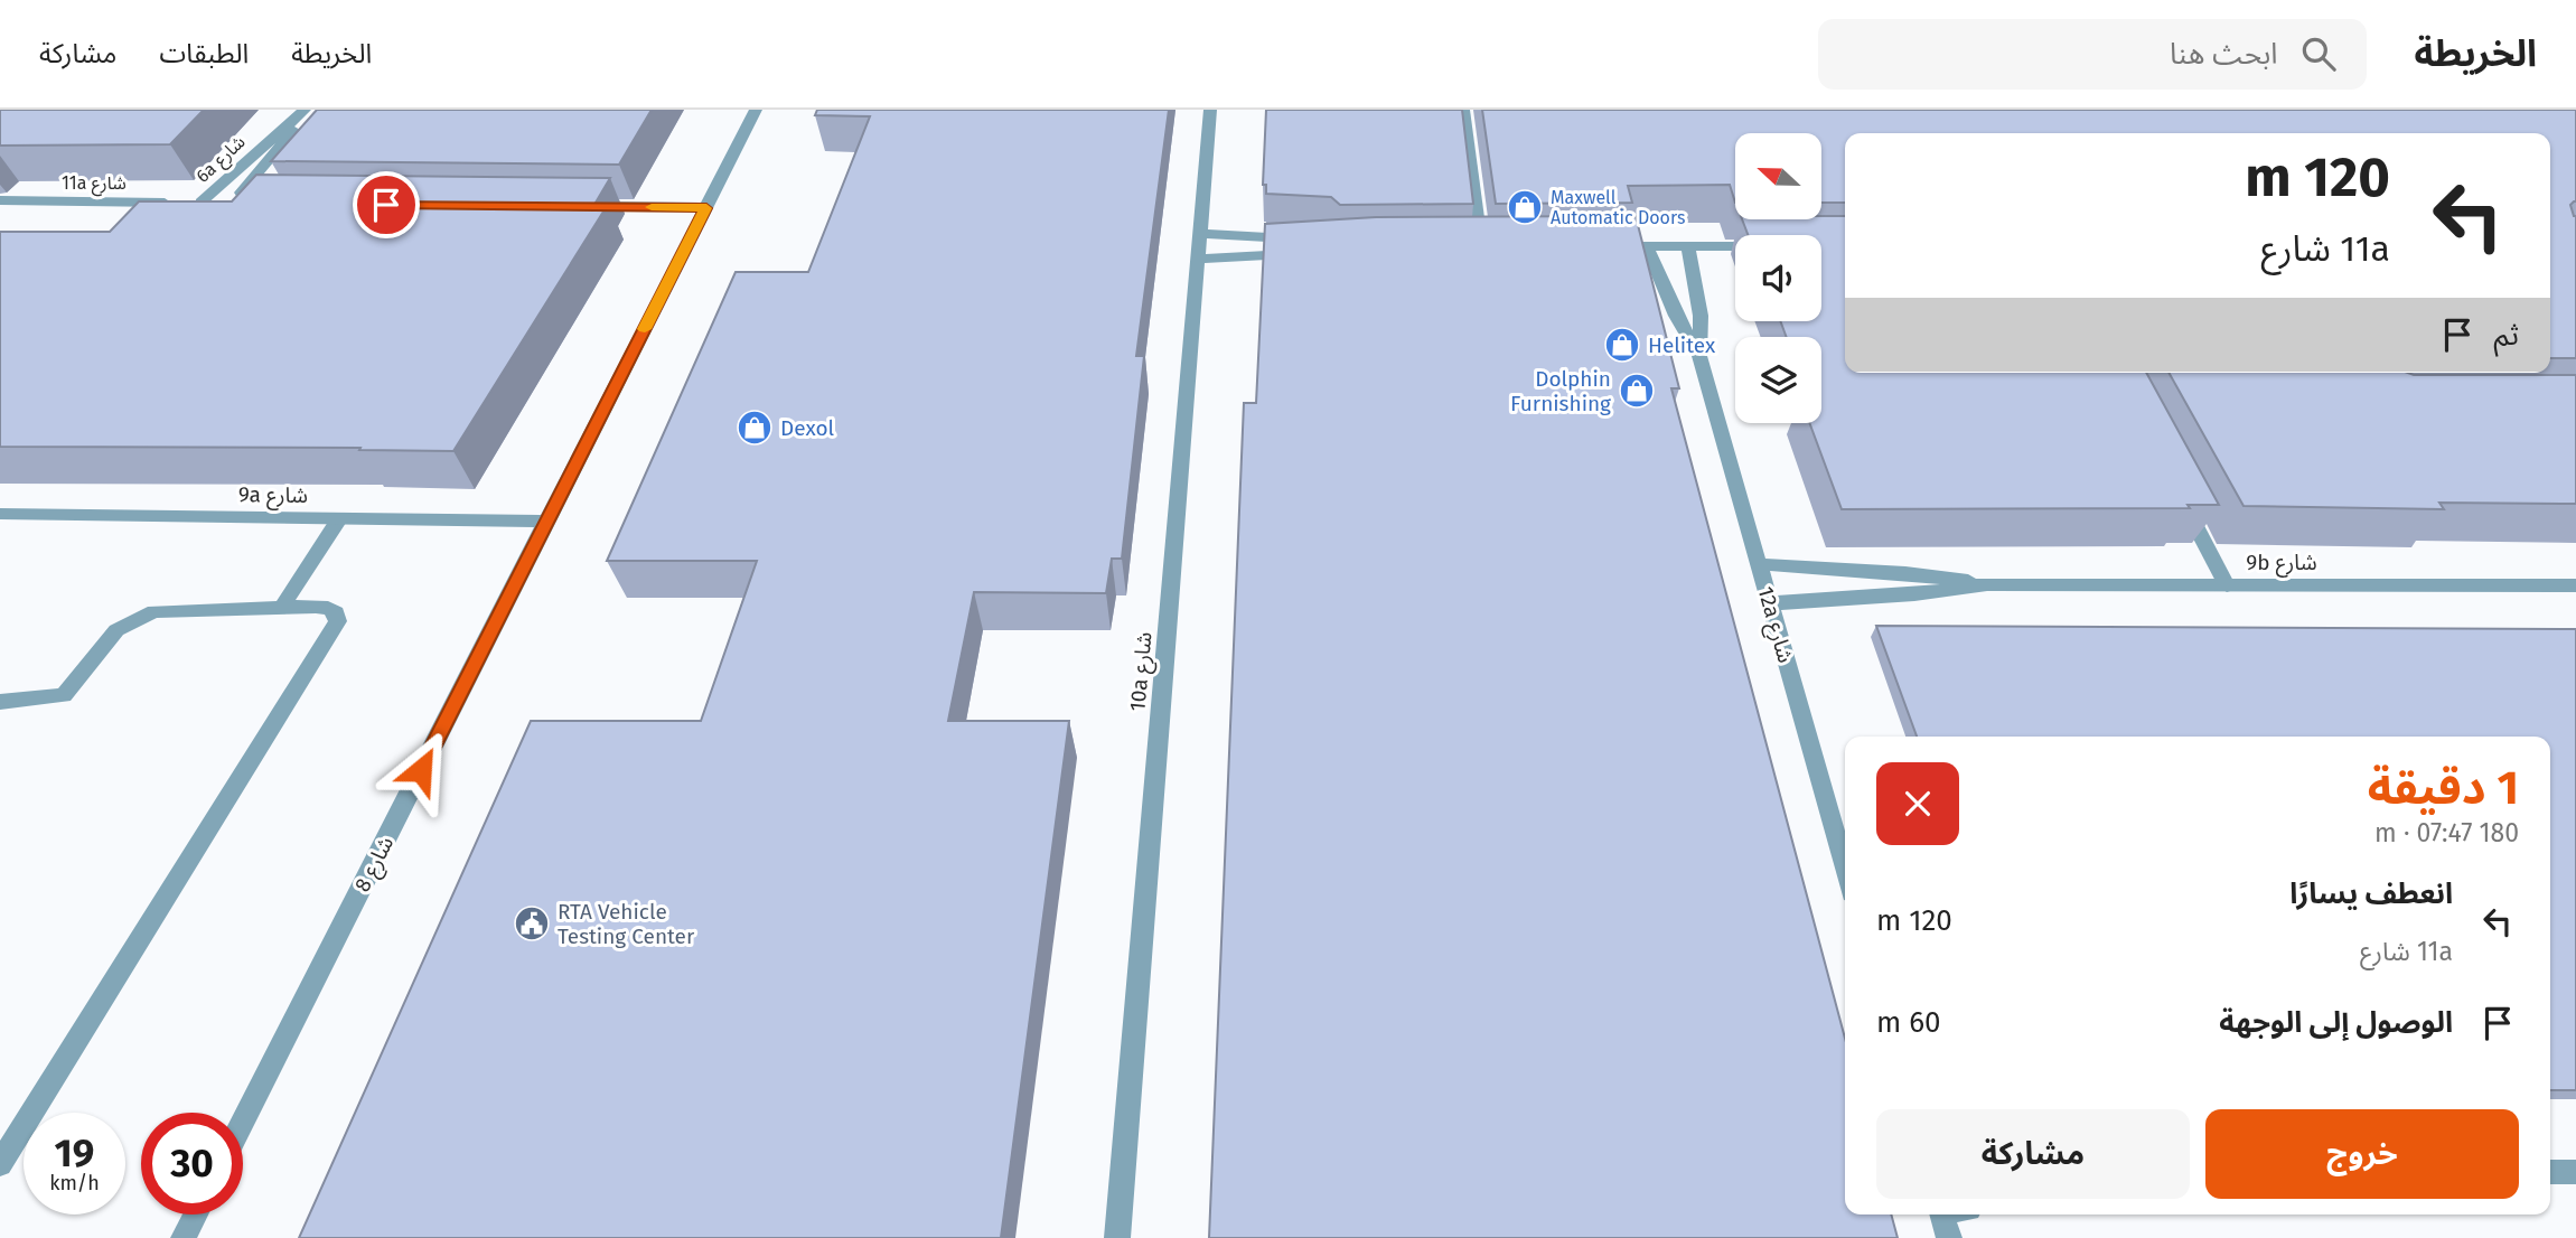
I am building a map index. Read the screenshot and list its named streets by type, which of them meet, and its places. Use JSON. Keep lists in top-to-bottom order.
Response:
{
  "streets": {
    "street": [
      "6a شارع",
      "11a شارع",
      "9a شارع",
      "9b شارع",
      "12a شارع",
      "10a شارع",
      "شارع 8"
    ]
  },
  "crossings": [
    ["6a شارع", "11a شارع"],
    ["9a شارع", "شارع 8"],
    ["9b شارع", "12a شارع"]
  ],
  "places": {
    "shop": [
      "Maxwell Automatic Doors",
      "Helitex",
      "Dolphin Furnishing",
      "Dexol"
    ],
    "public building": ["RTA Vehicle Testing Center"]
  },
  "north": "left",
  "page": {
    "header": "الخريطة",
    "search": "ابحث هنا",
    "nav": ["الخريطة", "الطبقات", "مشاركة"],
    "turn": ["120 m", "11a شارع"],
    "then": "ثم",
    "heading": ["1 دقيقة", "180 m · 07:47"],
    "list": [
      {
        "name": "انعطف يسارًا",
        "note": "11a شارع",
        "value": "120 m"
      },
      {
        "name": "الوصول إلى الوجهة",
        "value": "60 m"
      }
    ],
    "buttons": ["خروج", "مشاركة"],
    "speed": "19 km/h",
    "limit": "30"
  }
}
